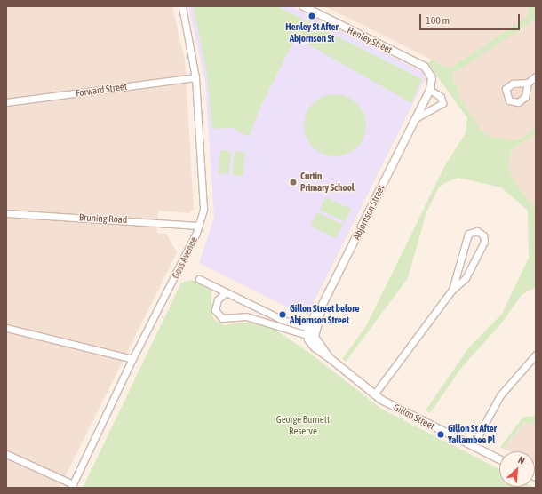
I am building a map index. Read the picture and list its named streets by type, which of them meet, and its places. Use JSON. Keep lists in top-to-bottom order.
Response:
{
  "streets": {
    "street": [
      "Henley Street",
      "Forward Street",
      "Abjornson Street",
      "Bruning Road",
      "Goss Avenue",
      "Gillon Street"
    ]
  },
  "crossings": [
    ["Henley Street", "Abjornson Street"],
    ["Forward Street", "Goss Avenue"],
    ["Abjornson Street", "Gillon Street"],
    ["Bruning Road", "Goss Avenue"]
  ],
  "parks": ["George Burnett Reserve"],
  "places": [
    "Henley St After Abjornson St",
    "Curtin Primary School",
    "Gillon Street before Abjornson Street",
    "Gillon St After Yallambee Pl"
  ],
  "scale_bar": "100 m",
  "north": "top right"
}
